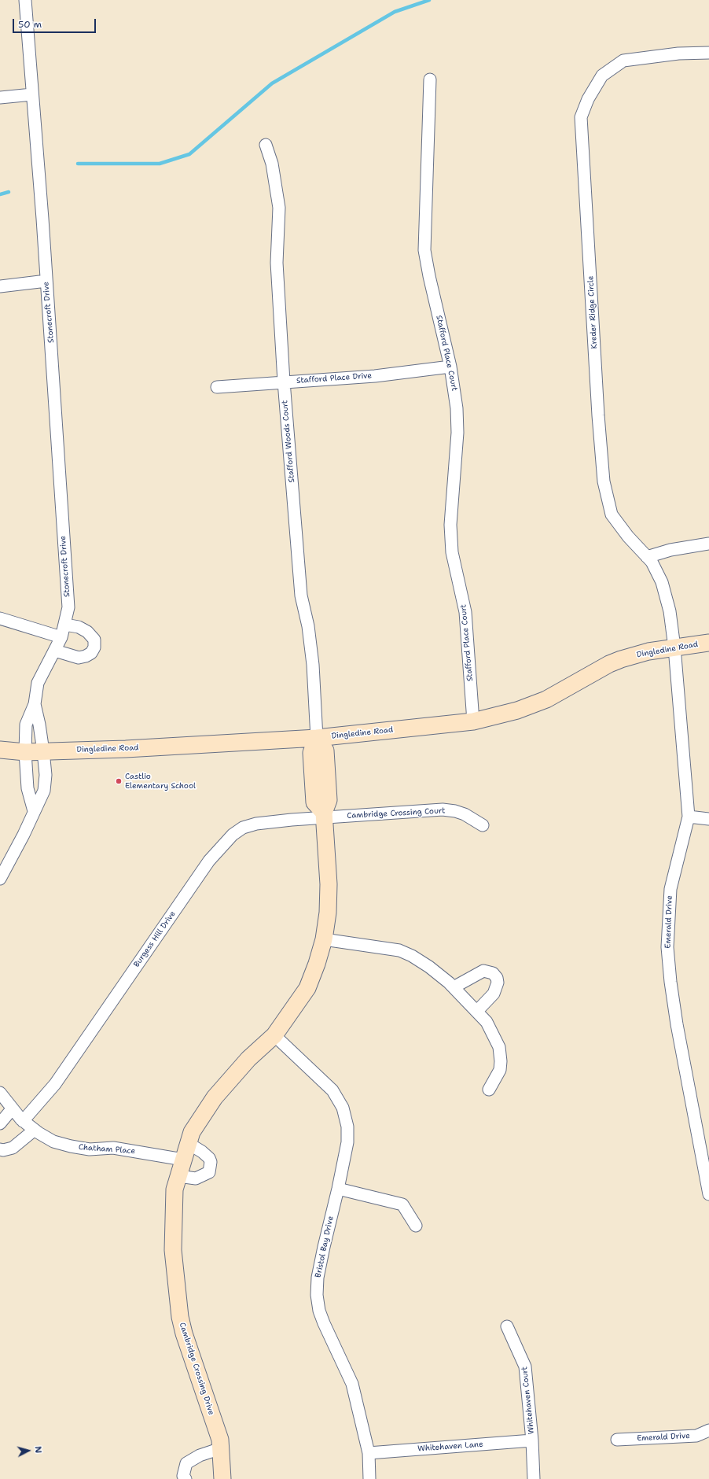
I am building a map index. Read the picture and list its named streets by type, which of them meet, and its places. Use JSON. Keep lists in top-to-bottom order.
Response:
{
  "streets": {
    "street": [
      "Stonecroft Drive",
      "Kreder Ridge Circle",
      "Stafford Place Court",
      "Stafford Place Drive",
      "Stafford Woods Court",
      "Dingledine Road",
      "Cambridge Crossing Court",
      "Emerald Drive",
      "Burgess Hill Drive",
      "Chatham Place",
      "Bristol Bay Drive",
      "Cambridge Crossing Drive",
      "Whitehaven Court",
      "Whitehaven Lane"
    ]
  },
  "crossings": [
    ["Stonecroft Drive", "Dingledine Road"],
    ["Kreder Ridge Circle", "Dingledine Road"],
    ["Kreder Ridge Circle", "Emerald Drive"],
    ["Stafford Place Court", "Stafford Place Drive"],
    ["Stafford Place Court", "Dingledine Road"],
    ["Stafford Place Drive", "Stafford Woods Court"],
    ["Stafford Woods Court", "Dingledine Road"],
    ["Dingledine Road", "Emerald Drive"],
    ["Cambridge Crossing Court", "Burgess Hill Drive"],
    ["Cambridge Crossing Court", "Cambridge Crossing Drive"],
    ["Burgess Hill Drive", "Chatham Place"],
    ["Burgess Hill Drive", "Cambridge Crossing Drive"],
    ["Chatham Place", "Cambridge Crossing Drive"],
    ["Bristol Bay Drive", "Cambridge Crossing Drive"],
    ["Bristol Bay Drive", "Whitehaven Lane"],
    ["Whitehaven Court", "Whitehaven Lane"]
  ],
  "places": ["Castlio Elementary School"],
  "scale_bar": "50 m",
  "north": "right"
}
